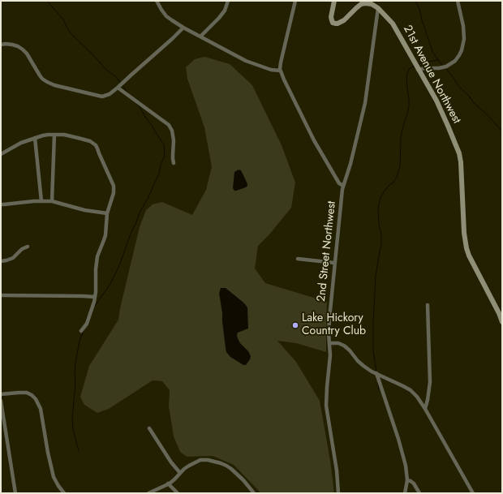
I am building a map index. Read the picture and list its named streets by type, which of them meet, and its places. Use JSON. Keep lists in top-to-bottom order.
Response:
{
  "streets": {
    "street": ["21st Avenue Northwest", "2nd Street Northwest"]
  },
  "crossings": [
    ["21st Avenue Northwest", "2nd Street Northwest"]
  ],
  "places": ["Lake Hickory Country Club"]
}
